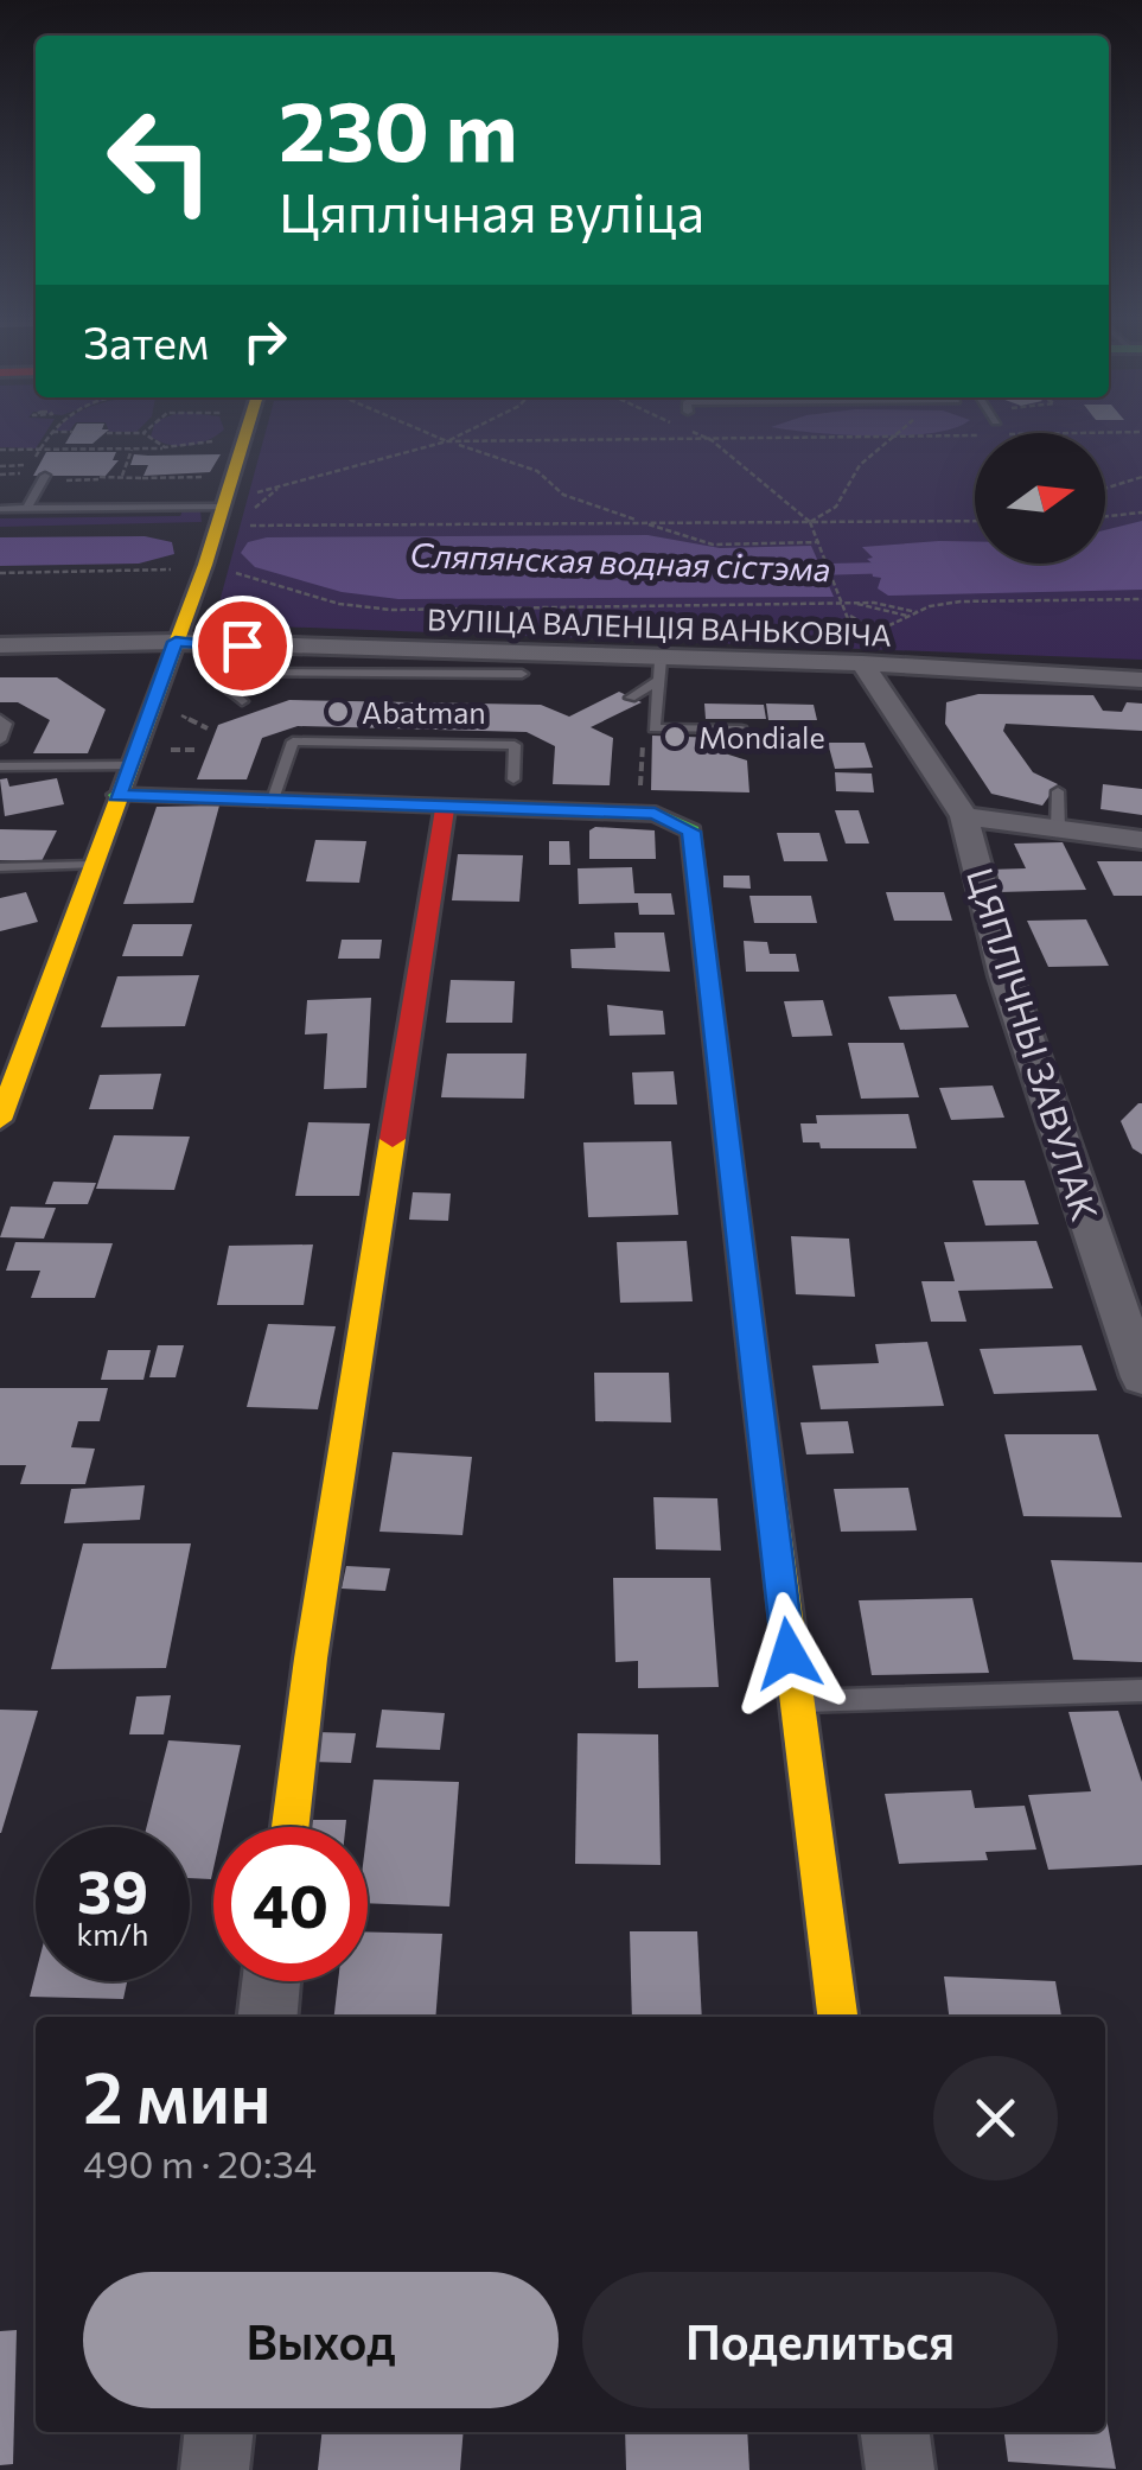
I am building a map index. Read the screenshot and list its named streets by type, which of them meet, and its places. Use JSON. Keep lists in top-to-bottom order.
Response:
{
  "streets": {
    "street": ["ВУЛІЦА ВАЛЕНЦІЯ ВАНЬКОВІЧА", "ЦЯПЛІЧНЫ ЗАВУЛАК"]
  },
  "crossings": [
    ["ВУЛІЦА ВАЛЕНЦІЯ ВАНЬКОВІЧА", "ЦЯПЛІЧНЫ ЗАВУЛАК"]
  ],
  "water": ["Сляпянская водная сістэма"],
  "places": ["Abatman", "Mondiale"],
  "north": "right",
  "page": {
    "turn": ["230 m", "Цяплічная вуліца"],
    "then": "Затем",
    "speed": "39 km/h",
    "limit": "40",
    "heading": ["2 мин", "490 m · 20:34"],
    "buttons": ["Выход", "Поделиться"]
  }
}
